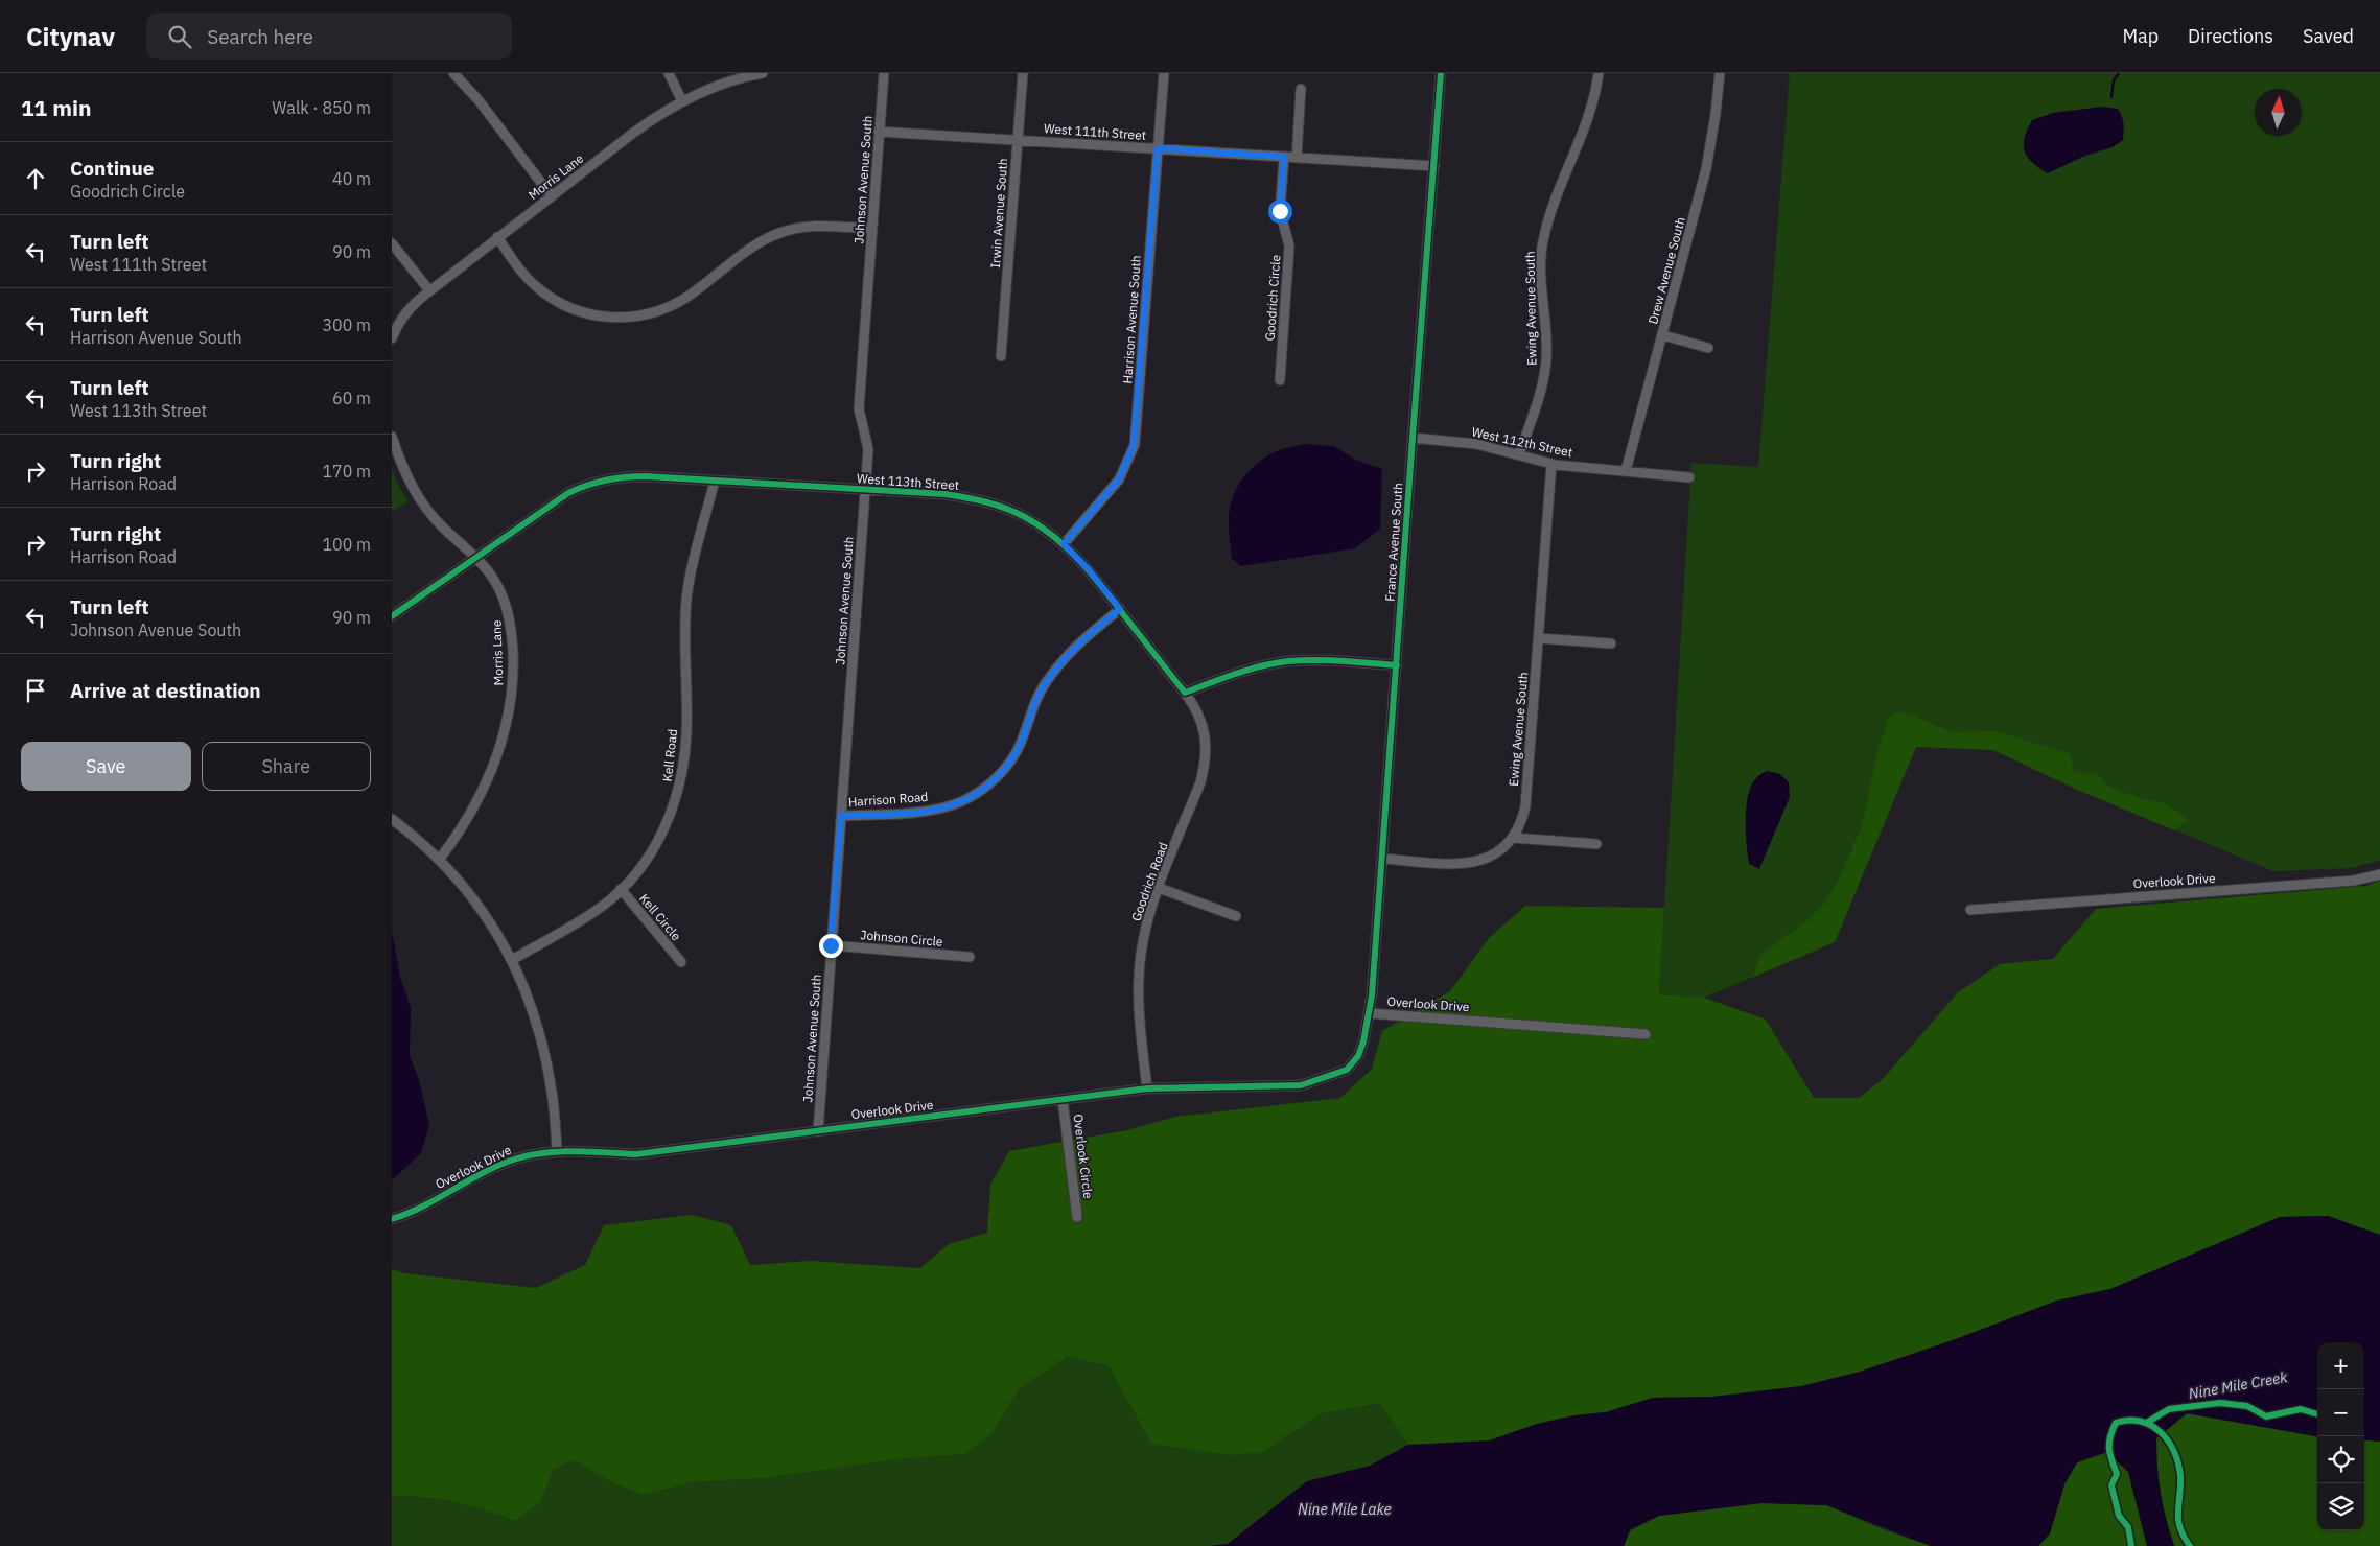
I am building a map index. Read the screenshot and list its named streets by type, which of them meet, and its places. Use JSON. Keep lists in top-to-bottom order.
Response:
{
  "streets": {
    "street": [
      "West 111th Street",
      "Morris Lane",
      "Johnson Avenue South",
      "Irwin Avenue South",
      "Drew Avenue South",
      "Goodrich Circle",
      "Ewing Avenue South",
      "Harrison Avenue South",
      "West 112th Street",
      "West 113th Street",
      "France Avenue South",
      "Kell Road",
      "Harrison Road",
      "Overlook Drive",
      "Goodrich Road",
      "Kell Circle",
      "Johnson Circle",
      "Overlook Circle"
    ]
  },
  "crossings": [
    ["West 111th Street", "Johnson Avenue South"],
    ["West 111th Street", "Irwin Avenue South"],
    ["West 111th Street", "Goodrich Circle"],
    ["West 111th Street", "Harrison Avenue South"],
    ["West 111th Street", "France Avenue South"],
    ["Morris Lane", "West 113th Street"],
    ["Johnson Avenue South", "West 113th Street"],
    ["Johnson Avenue South", "Harrison Road"],
    ["Johnson Avenue South", "Overlook Drive"],
    ["Johnson Avenue South", "Johnson Circle"],
    ["Drew Avenue South", "West 112th Street"],
    ["Ewing Avenue South", "West 112th Street"],
    ["Harrison Avenue South", "West 113th Street"],
    ["West 112th Street", "France Avenue South"],
    ["West 113th Street", "Kell Road"],
    ["West 113th Street", "Harrison Road"],
    ["West 113th Street", "Goodrich Road"],
    ["France Avenue South", "Overlook Drive"],
    ["Kell Road", "Kell Circle"],
    ["Overlook Drive", "Goodrich Road"],
    ["Overlook Drive", "Overlook Circle"]
  ],
  "water": ["Nine Mile Creek", "Nine Mile Lake"],
  "north": "top",
  "page": {
    "header": "Citynav",
    "search": "Search here",
    "nav": ["Map", "Directions", "Saved"],
    "heading": ["11 min", "Walk · 850 m"],
    "list": [
      ["Continue", "Goodrich Circle", "40 m"],
      ["Turn left", "West 111th Street", "90 m"],
      ["Turn left", "Harrison Avenue South", "300 m"],
      ["Turn left", "West 113th Street", "60 m"],
      ["Turn right", "Harrison Road", "170 m"],
      ["Turn right", "Harrison Road", "100 m"],
      ["Turn left", "Johnson Avenue South", "90 m"],
      "Arrive at destination"
    ],
    "buttons": ["Save", "Share"],
    "map_buttons": ["+", "−"]
  }
}
